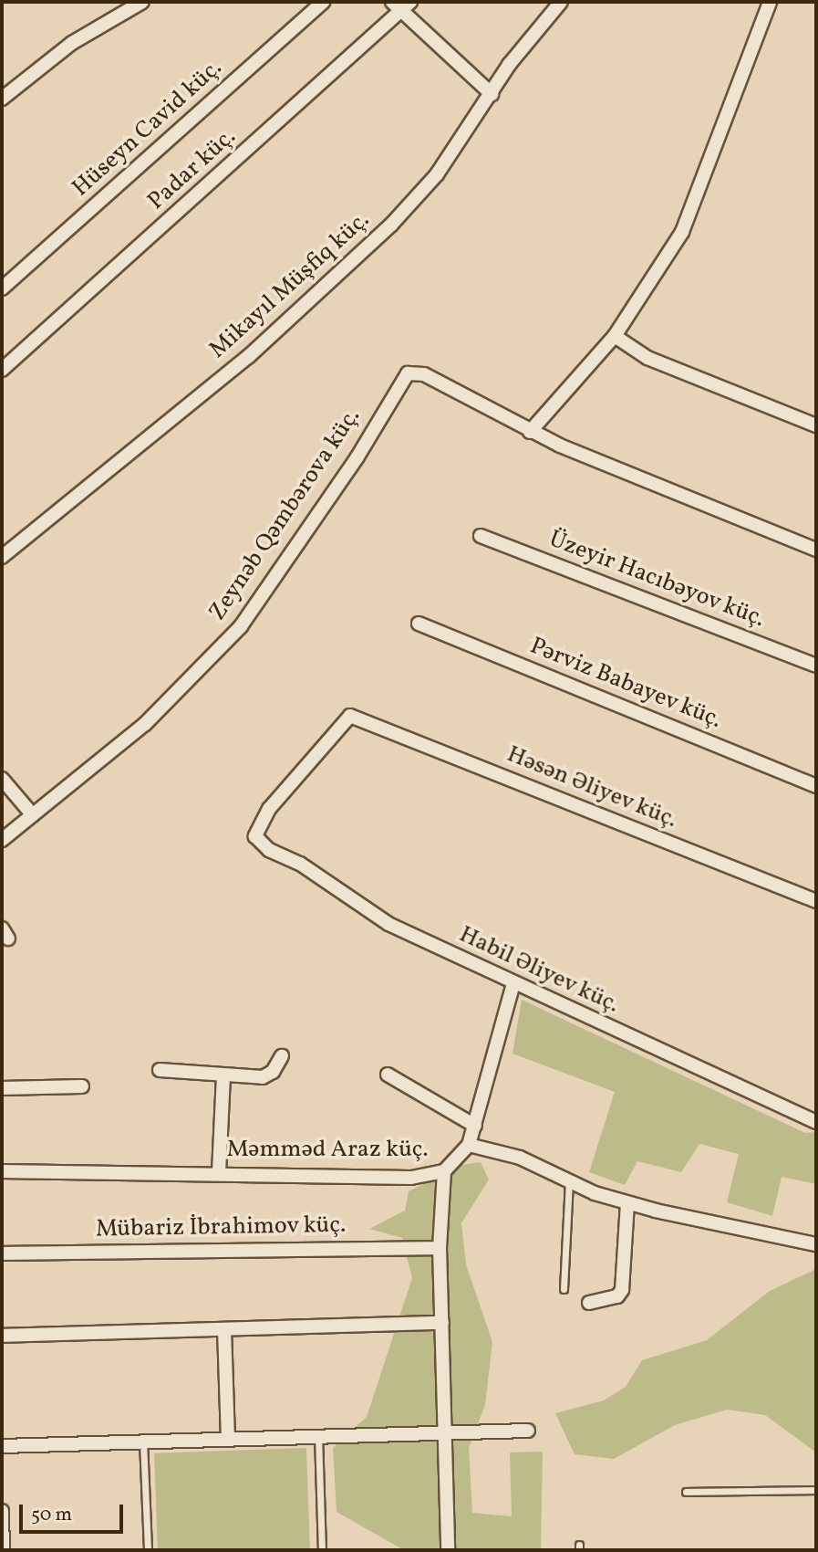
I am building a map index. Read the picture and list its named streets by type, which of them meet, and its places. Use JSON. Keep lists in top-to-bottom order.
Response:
{
  "streets": {
    "street": [
      "Hüseyn Cavid küç.",
      "Padar küç.",
      "Mikayıl Müşfiq küç.",
      "Zeynəb Qəmbərova küç.",
      "Üzeyir Hacıbəyov küç.",
      "Pərviz Babayev küç.",
      "Həsən Əliyev küç.",
      "Habil Əliyev küç.",
      "Məmməd Araz küç.",
      "Mübariz İbrahimov küç."
    ]
  },
  "crossings": [
    ["Həsən Əliyev küç.", "Habil Əliyev küç."]
  ],
  "scale_bar": "50 m"
}
